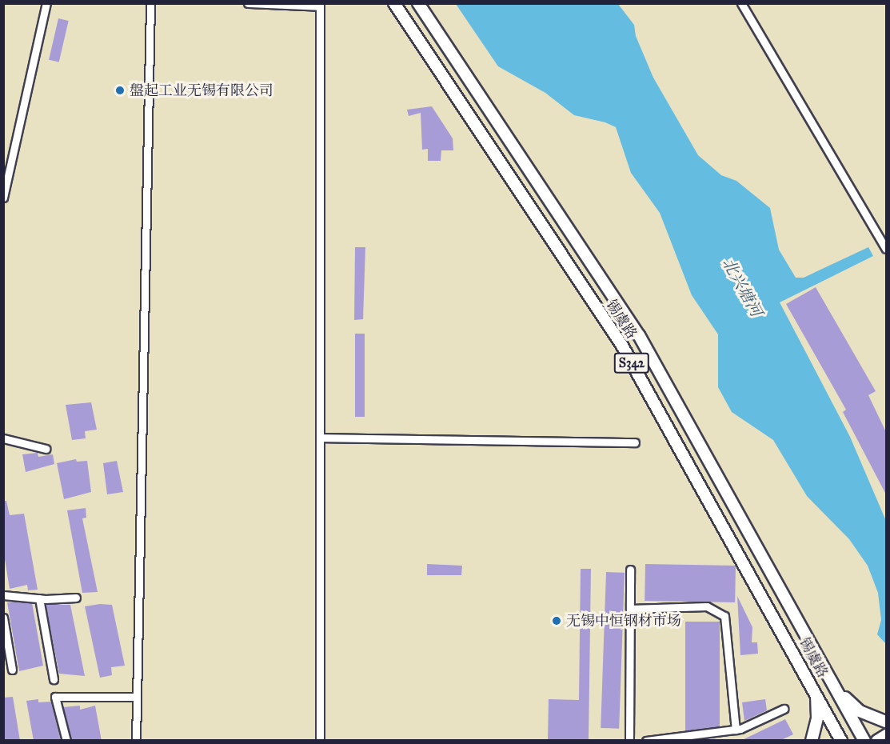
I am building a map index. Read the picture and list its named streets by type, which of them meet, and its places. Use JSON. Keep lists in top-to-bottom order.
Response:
{
  "streets": {
    "main road": ["锡虞路", "S342"]
  },
  "water": ["北兴塘河"],
  "places": ["盤起工业无锡有限公司", "无锡中恒钢材市场"]
}
